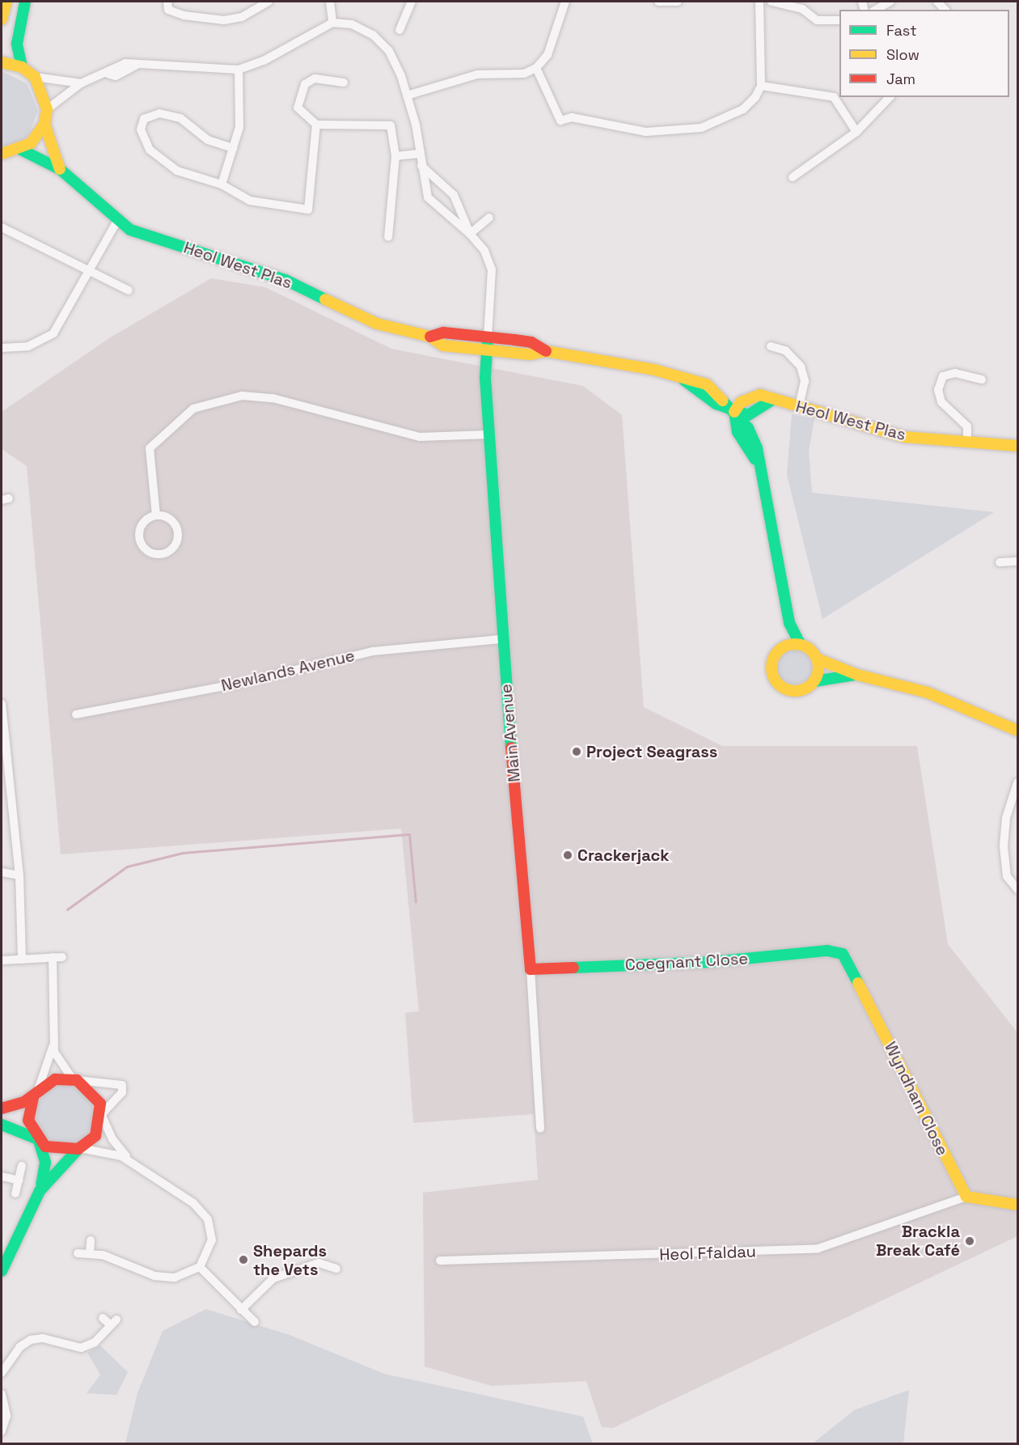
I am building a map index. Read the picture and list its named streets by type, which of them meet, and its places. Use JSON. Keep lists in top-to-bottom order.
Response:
{
  "streets": {
    "street": [
      "Heol West Plas",
      "Newlands Avenue",
      "Main Avenue",
      "Coegnant Close",
      "Wyndham Close",
      "Heol Ffaldau"
    ]
  },
  "crossings": [
    ["Heol West Plas", "Main Avenue"],
    ["Newlands Avenue", "Main Avenue"],
    ["Main Avenue", "Coegnant Close"],
    ["Coegnant Close", "Wyndham Close"],
    ["Wyndham Close", "Heol Ffaldau"]
  ],
  "places": [
    "Project Seagrass",
    "Crackerjack",
    "Brackla Break Café",
    "Shepards the Vets"
  ],
  "legend": ["Fast", "Slow", "Jam"]
}
